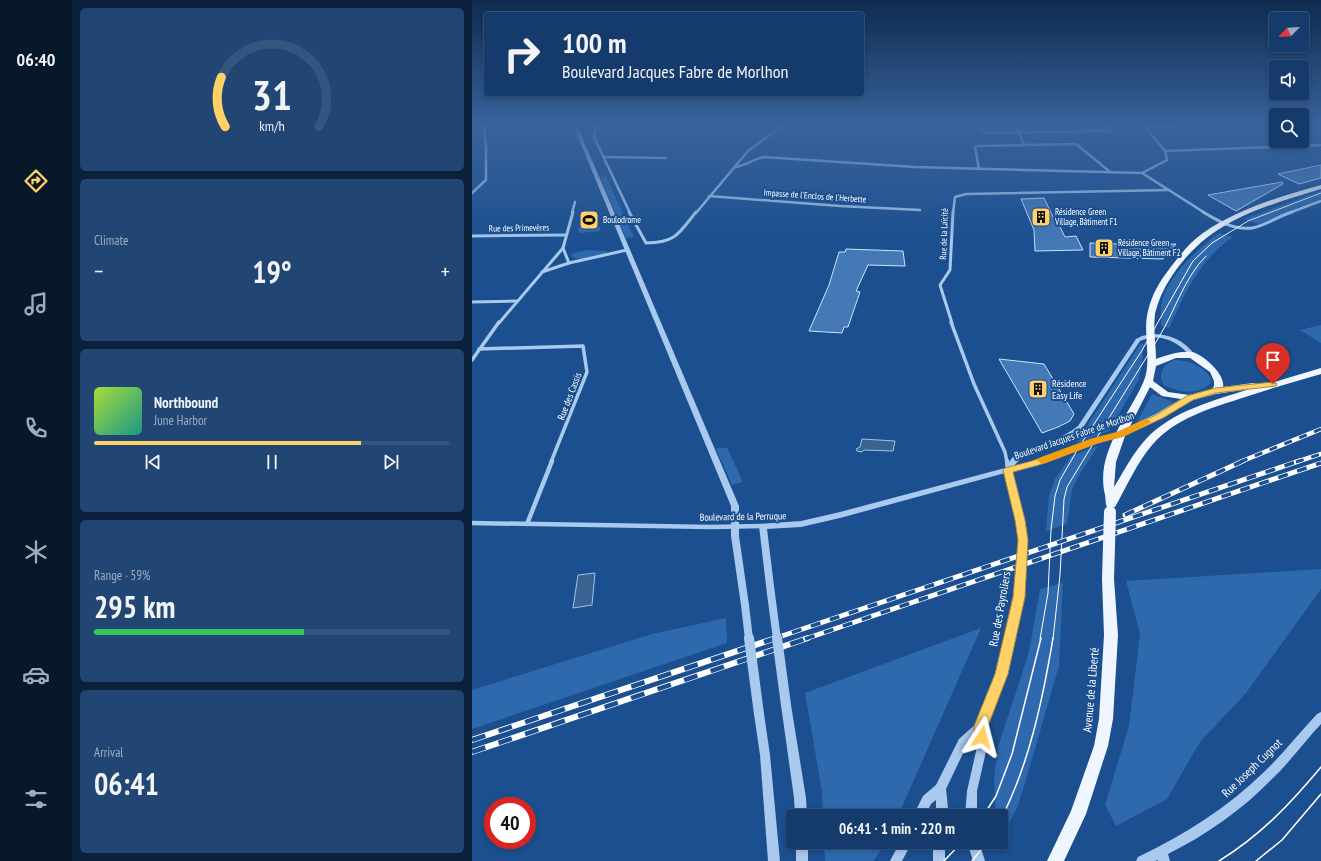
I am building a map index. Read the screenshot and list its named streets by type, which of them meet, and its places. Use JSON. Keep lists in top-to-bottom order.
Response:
{
  "streets": {
    "main road": ["Boulevard Jacques Fabre de Morlhon", "Avenue de la Liberté"],
    "street": [
      "Impasse de l'Enclos de l'Herbette",
      "Rue des Primevères",
      "Rue de la Laïcité",
      "Rue des Cassis",
      "Boulevard de la Perruque",
      "Rue des Payroliers",
      "Rue Joseph Cugnot"
    ]
  },
  "crossings": [
    ["Rue de la Laïcité", "Boulevard Jacques Fabre de Morlhon"],
    ["Rue de la Laïcité", "Boulevard de la Perruque"],
    ["Rue de la Laïcité", "Rue des Payroliers"],
    ["Rue des Cassis", "Boulevard de la Perruque"],
    ["Boulevard Jacques Fabre de Morlhon", "Boulevard de la Perruque"],
    ["Boulevard Jacques Fabre de Morlhon", "Rue des Payroliers"],
    ["Boulevard Jacques Fabre de Morlhon", "Avenue de la Liberté"],
    ["Boulevard de la Perruque", "Rue des Payroliers"]
  ],
  "places": {
    "building": ["Résidence Green Village, Bâtiment F1", "Résidence Green Village, Bâtiment F2", "Résidence Easy Life"],
    "sports": ["Boulodrome"]
  },
  "north": "bottom left",
  "page": {
    "tabs": "06:40",
    "turn": ["100 m", "Boulevard Jacques Fabre de Morlhon"],
    "tile": [
      "Climate",
      ["Range · 59%", "295 km"],
      ["Arrival", "06:41"]
    ],
    "heat": ["−", "19°", "+"],
    "song": ["Northbound", "June Harbor"],
    "limit": "40",
    "trip": "06:41 · 1 min · 220 m",
    "gauge": ["31", "km/h"]
  }
}
